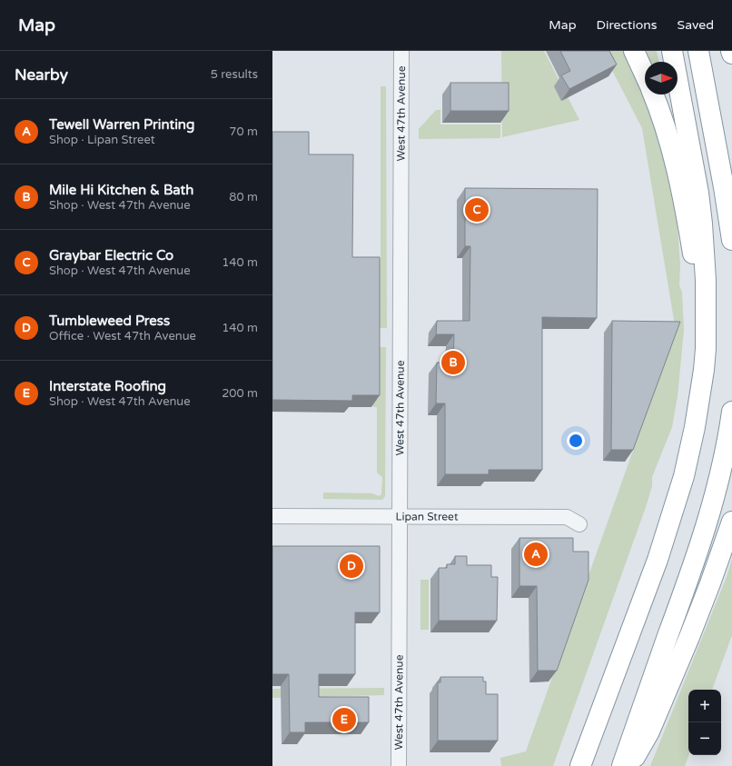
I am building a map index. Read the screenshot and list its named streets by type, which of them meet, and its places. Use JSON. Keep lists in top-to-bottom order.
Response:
{
  "streets": {
    "street": ["West 47th Avenue", "Lipan Street"]
  },
  "crossings": [
    ["West 47th Avenue", "Lipan Street"]
  ],
  "north": "right",
  "page": {
    "header": "Map",
    "nav": ["Map", "Directions", "Saved"],
    "heading": ["Nearby", "5 results"],
    "list": [
      {
        "mark": "A",
        "name": "Tewell Warren Printing",
        "note": "Shop · Lipan Street",
        "value": "70 m"
      },
      {
        "mark": "B",
        "name": "Mile Hi Kitchen & Bath",
        "note": "Shop · West 47th Avenue",
        "value": "80 m"
      },
      {
        "mark": "C",
        "name": "Graybar Electric Co",
        "note": "Shop · West 47th Avenue",
        "value": "140 m"
      },
      {
        "mark": "D",
        "name": "Tumbleweed Press",
        "note": "Office · West 47th Avenue",
        "value": "140 m"
      },
      {
        "mark": "E",
        "name": "Interstate Roofing",
        "note": "Shop · West 47th Avenue",
        "value": "200 m"
      }
    ],
    "pins": [
      "C",
      "B",
      "A",
      "D",
      "E"
    ],
    "map_buttons": ["+", "−"]
  }
}
